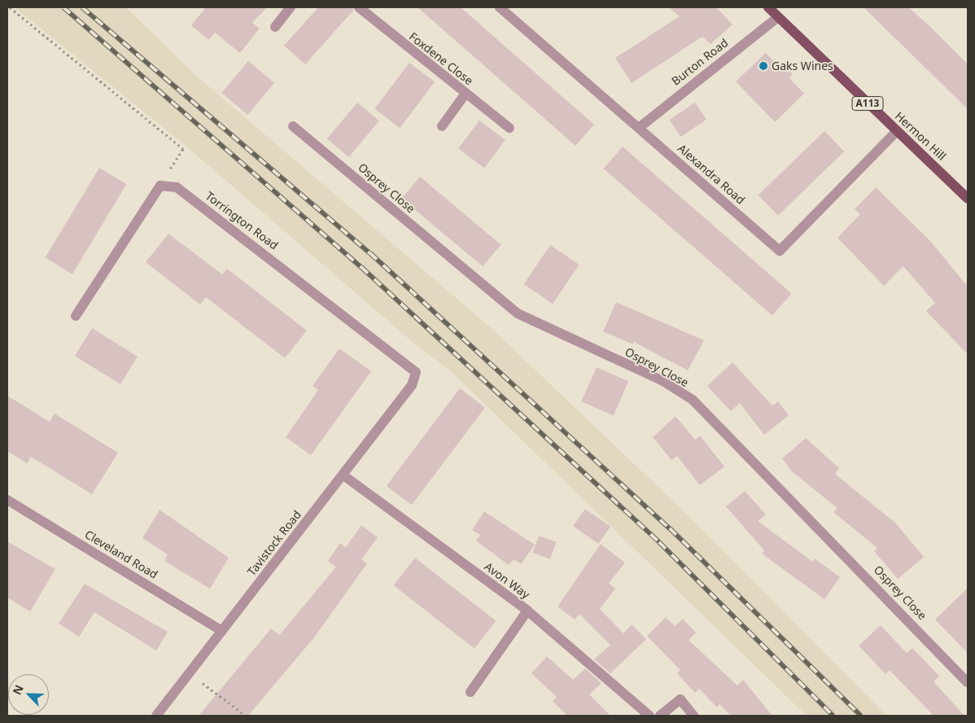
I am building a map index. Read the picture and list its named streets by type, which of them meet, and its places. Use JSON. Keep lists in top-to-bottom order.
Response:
{
  "streets": {
    "main road": ["A113", "Hermon Hill"],
    "street": [
      "Foxdene Close",
      "Burton Road",
      "Alexandra Road",
      "Osprey Close",
      "Torrington Road",
      "Tavistock Road",
      "Cleveland Road",
      "Avon Way"
    ]
  },
  "crossings": [
    ["Burton Road", "Hermon Hill"],
    ["Burton Road", "Alexandra Road"],
    ["Hermon Hill", "Alexandra Road"],
    ["Torrington Road", "Tavistock Road"],
    ["Tavistock Road", "Cleveland Road"],
    ["Tavistock Road", "Avon Way"]
  ],
  "places": ["Gaks Wines"],
  "north": "top left"
}
